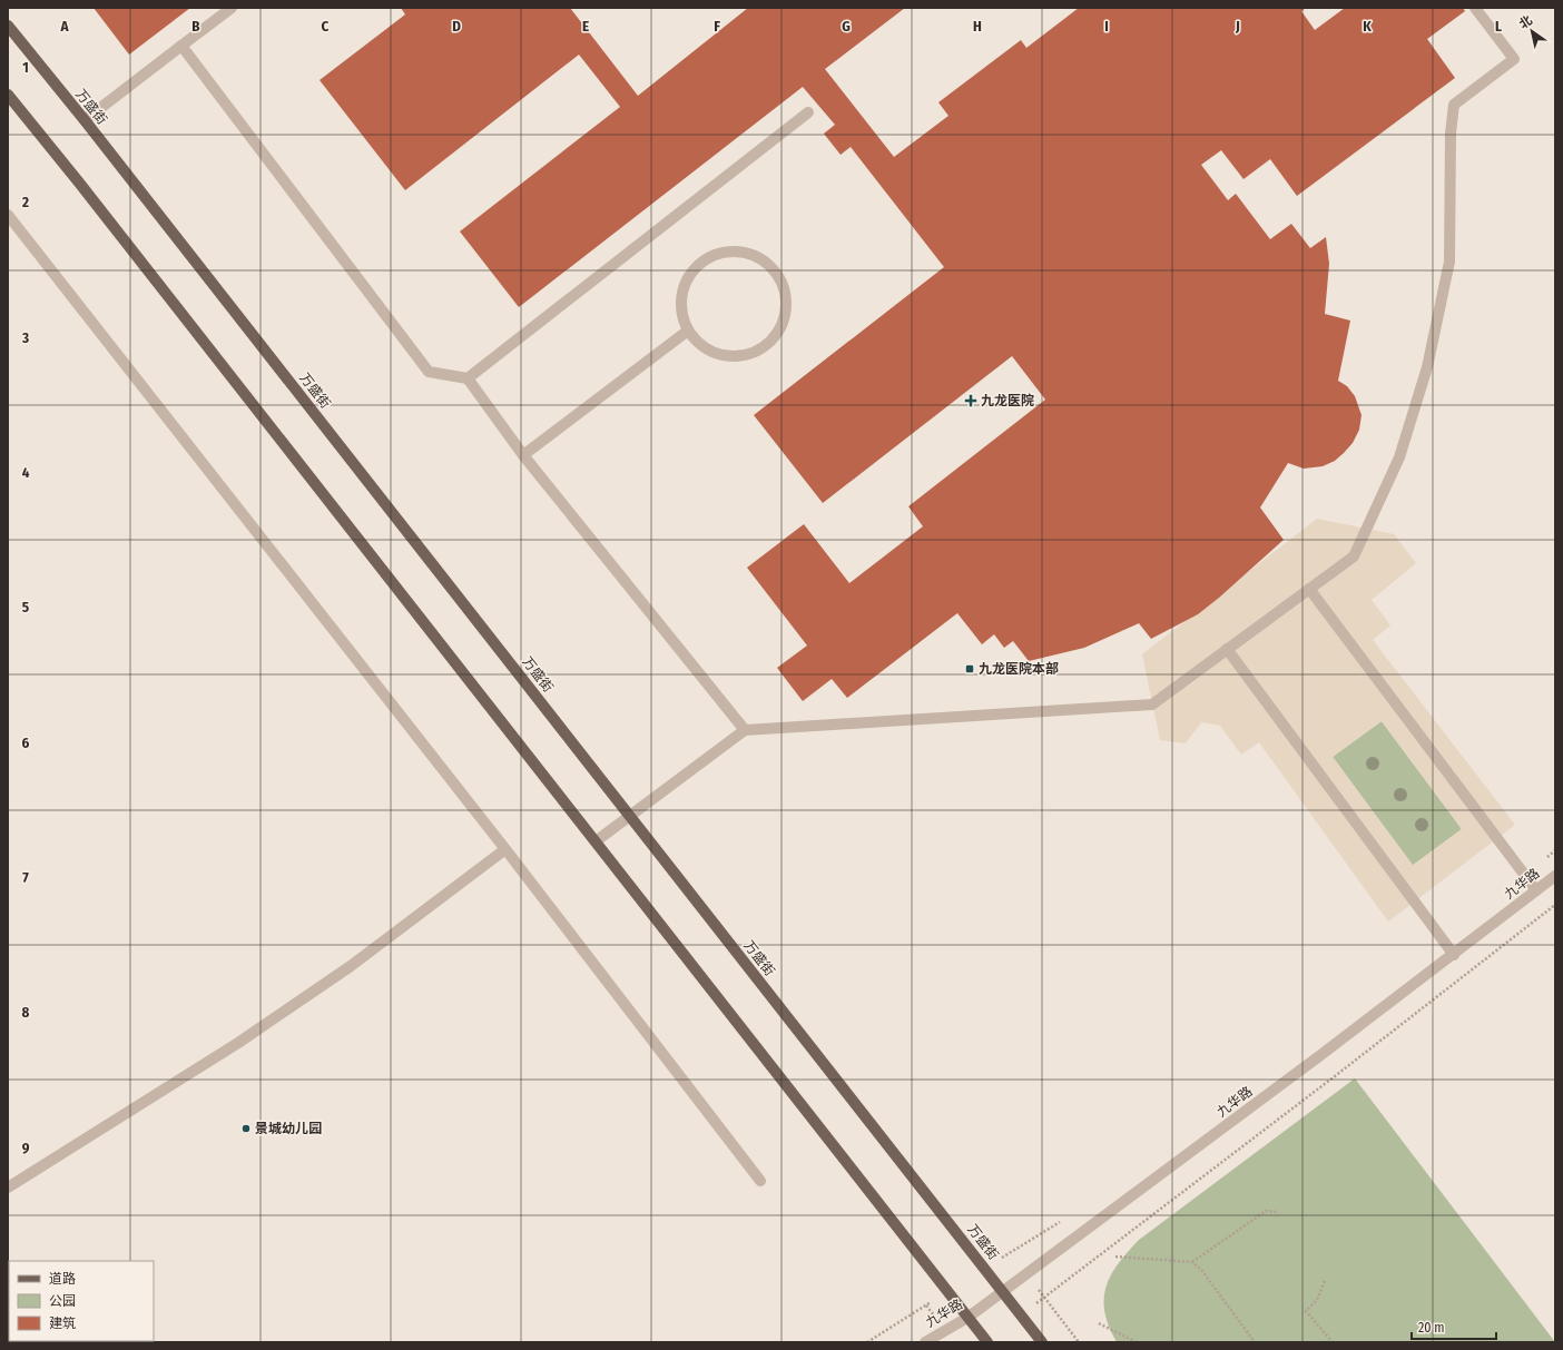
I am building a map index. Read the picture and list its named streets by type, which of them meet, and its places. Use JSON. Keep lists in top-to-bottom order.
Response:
{
  "streets": {
    "main road": ["万盛街"],
    "street": ["九华路"]
  },
  "crossings": [
    ["万盛街", "九华路"]
  ],
  "places": {
    "health": ["九龙医院"],
    "transit": ["九龙医院本部"],
    "other": ["景城幼儿园"]
  },
  "legend": ["道路", "公园", "建筑"],
  "scale_bar": "20 m",
  "north": "top left",
  "grid": {
    "columns": [
      "A",
      "B",
      "C",
      "D",
      "E",
      "F",
      "G",
      "H",
      "I",
      "J",
      "K",
      "L"
    ],
    "rows": [
      "1",
      "2",
      "3",
      "4",
      "5",
      "6",
      "7",
      "8",
      "9"
    ]
  }
}
